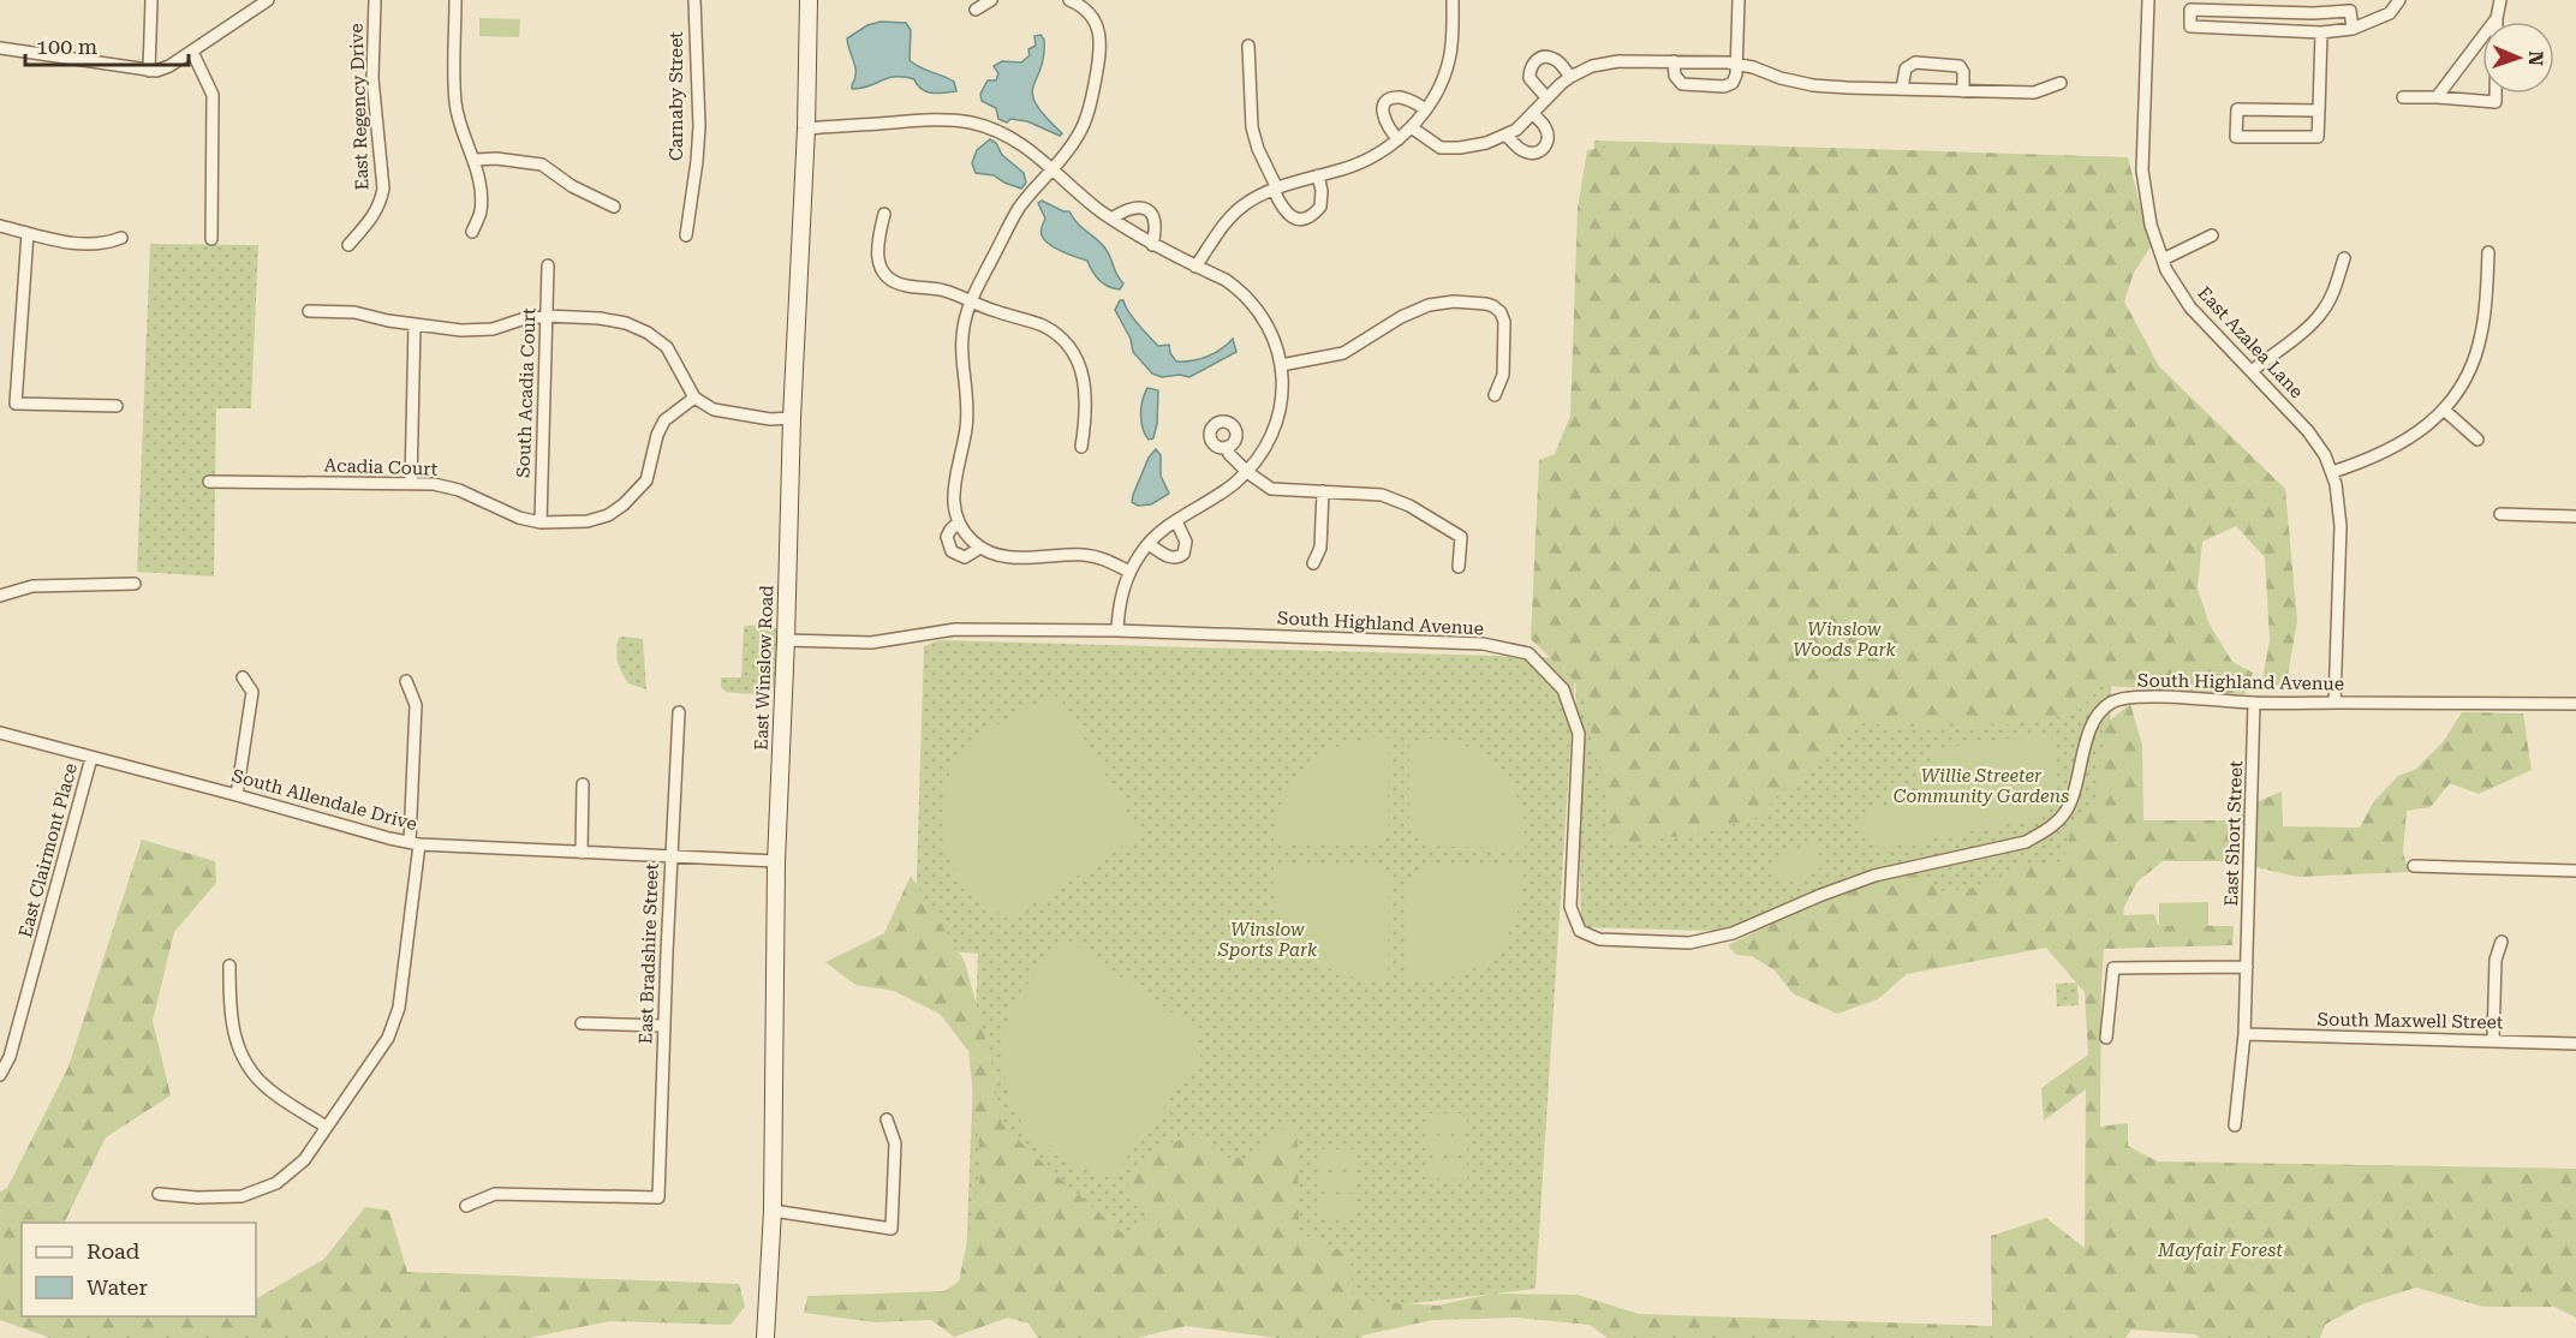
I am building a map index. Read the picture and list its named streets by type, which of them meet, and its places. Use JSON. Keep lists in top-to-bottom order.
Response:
{
  "streets": {
    "main road": ["East Winslow Road"],
    "street": [
      "Carnaby Street",
      "East Regency Drive",
      "East Azalea Lane",
      "South Acadia Court",
      "Acadia Court",
      "South Highland Avenue",
      "South Allendale Drive",
      "East Short Street",
      "East Clairmont Place",
      "East Bradshire Street",
      "South Maxwell Street"
    ]
  },
  "crossings": [
    ["East Azalea Lane", "South Highland Avenue"],
    ["South Acadia Court", "Acadia Court"],
    ["South Highland Avenue", "East Winslow Road"],
    ["South Highland Avenue", "East Short Street"],
    ["East Winslow Road", "South Allendale Drive"],
    ["South Allendale Drive", "East Clairmont Place"],
    ["South Allendale Drive", "East Bradshire Street"],
    ["East Short Street", "South Maxwell Street"]
  ],
  "parks": [
    "Winslow Woods Park",
    "Willie Streeter Community Gardens",
    "Winslow Sports Park",
    "Mayfair Forest"
  ],
  "legend": ["Road", "Water"],
  "scale_bar": "100 m",
  "north": "right"
}
